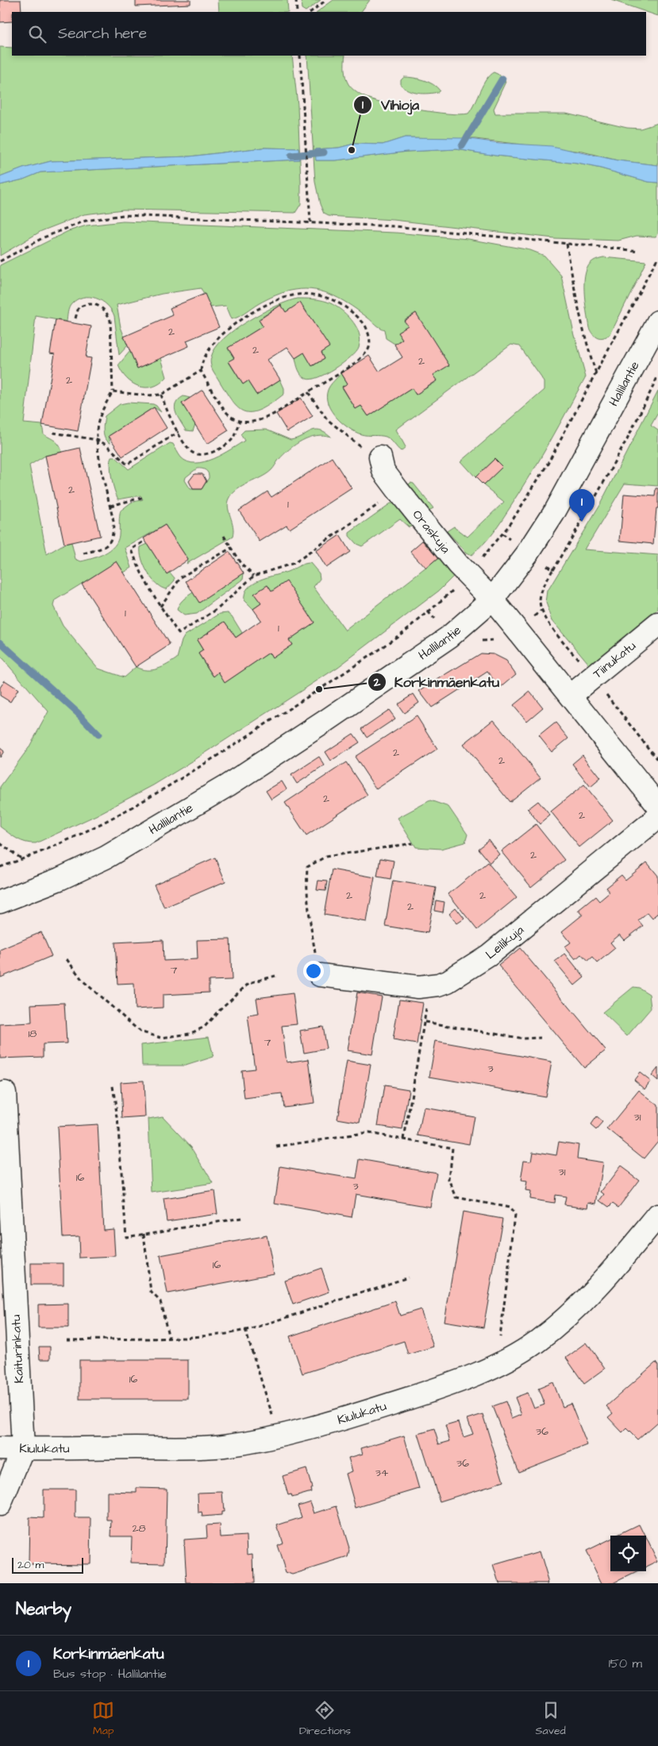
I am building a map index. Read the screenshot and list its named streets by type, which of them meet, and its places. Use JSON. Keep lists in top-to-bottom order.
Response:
{
  "streets": {
    "street": [
      "Hallilantie",
      "Oraskuja",
      "Tiinukatu",
      "Leilikuja",
      "Kaiturinkatu",
      "Kiulukatu"
    ]
  },
  "crossings": [
    ["Hallilantie", "Oraskuja"],
    ["Oraskuja", "Tiinukatu"],
    ["Kaiturinkatu", "Kiulukatu"]
  ],
  "places": ["Vihioja", "Korkinmäenkatu"],
  "house_numbers": [
    "2",
    "2",
    "2",
    "2",
    "2",
    "1",
    "1",
    "1",
    "2",
    "2",
    "2",
    "2",
    "2",
    "2",
    "2",
    "2",
    "7",
    "18",
    "7",
    "3",
    "31",
    "31",
    "16",
    "3",
    "16",
    "16",
    "36",
    "36",
    "34",
    "28"
  ],
  "scale_bar": "20 m",
  "page": {
    "search": "Search here",
    "pins": "1",
    "scale": "20 m",
    "heading": "Nearby",
    "list": [
      {
        "mark": "1",
        "name": "Korkinmäenkatu",
        "note": "Bus stop · Hallilantie",
        "value": "150 m"
      }
    ],
    "nav": ["Map", "Directions", "Saved"]
  }
}
